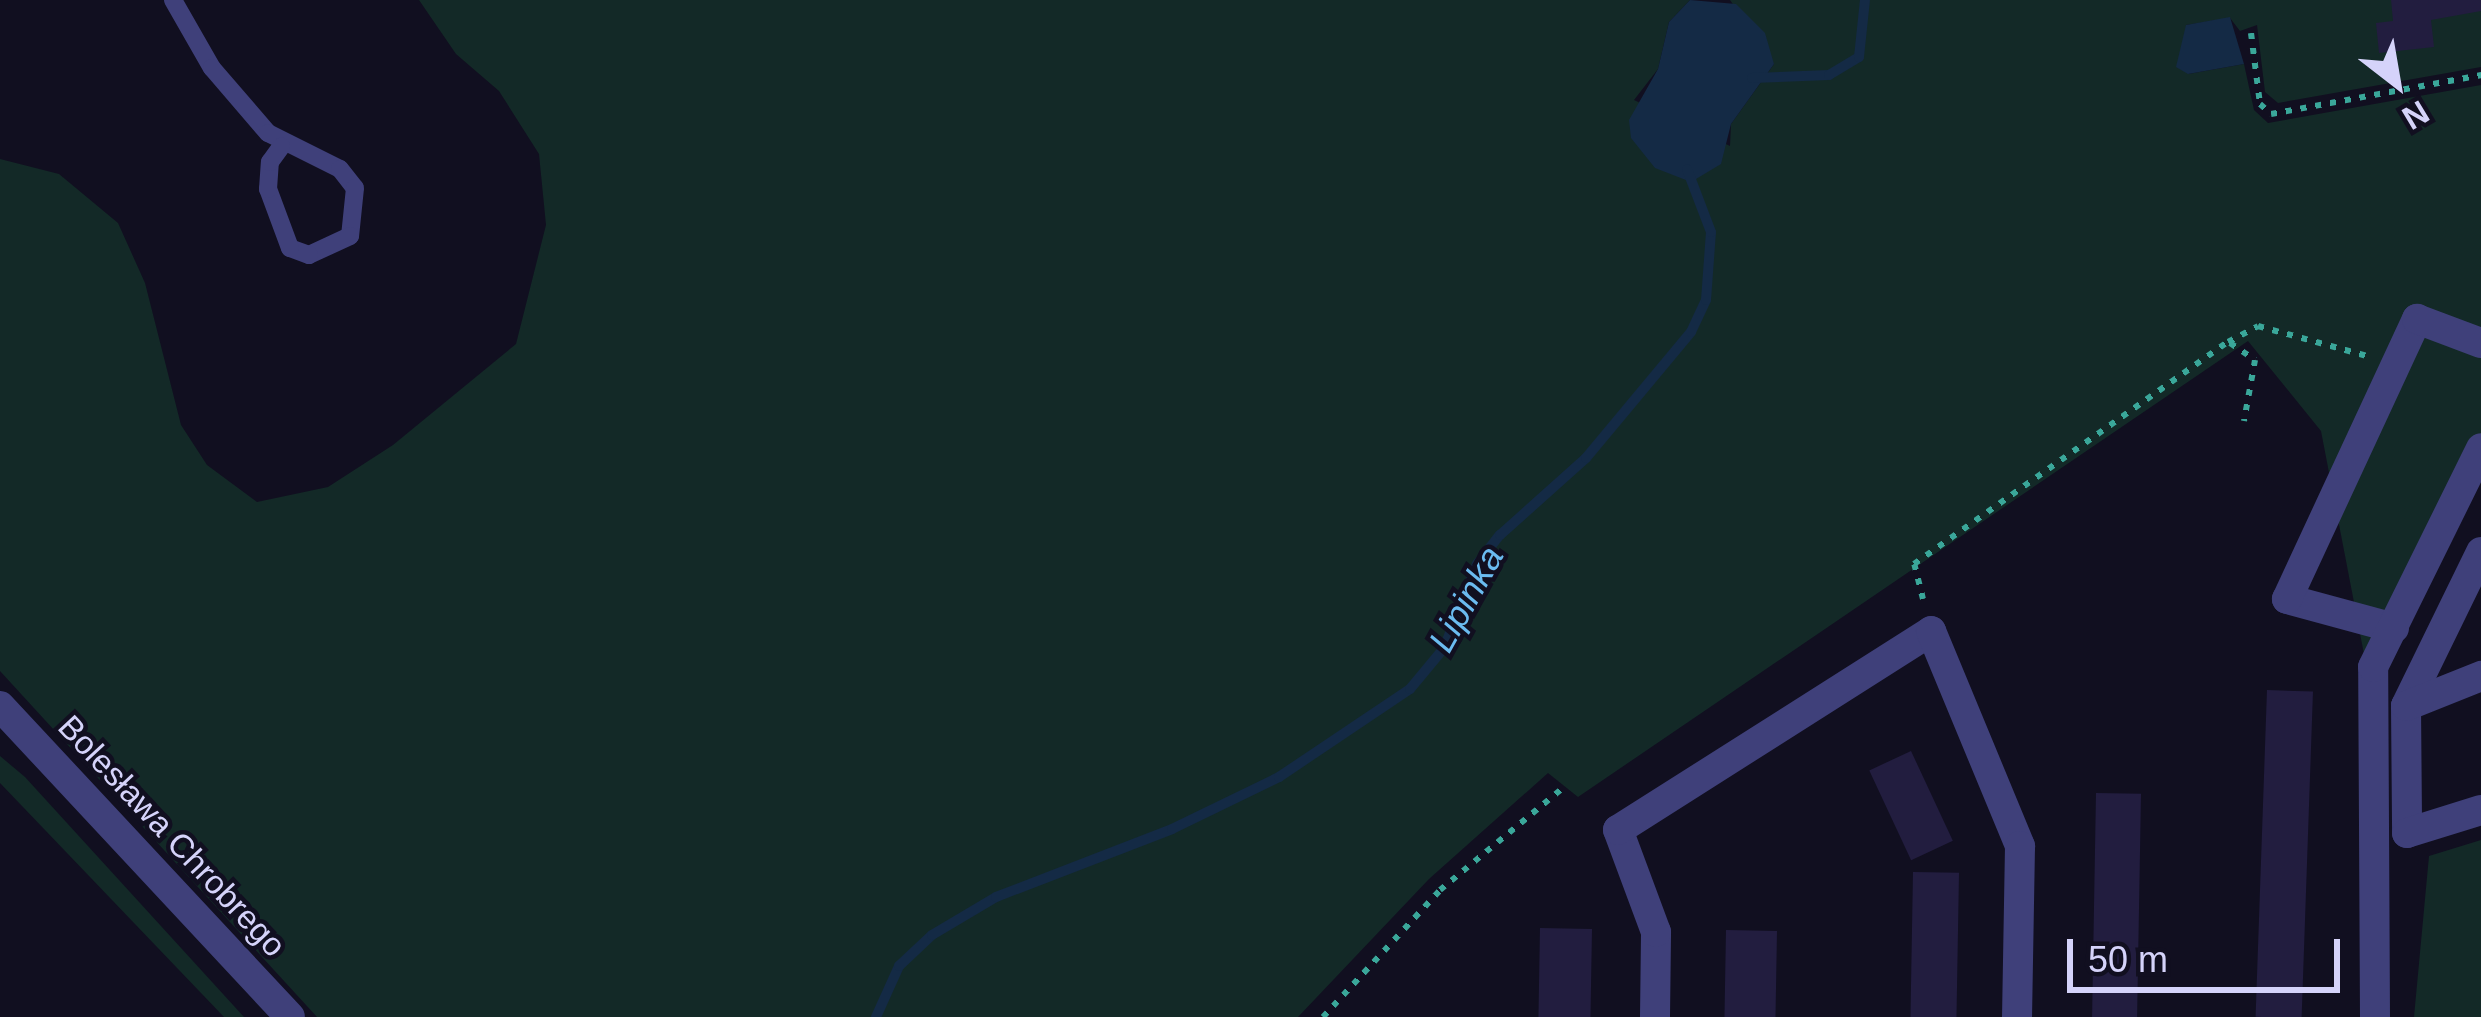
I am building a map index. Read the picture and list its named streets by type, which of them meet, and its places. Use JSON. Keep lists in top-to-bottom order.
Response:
{
  "streets": {
    "street": ["Bolesława Chrobrego"]
  },
  "water": ["Lipinka"],
  "scale_bar": "50 m",
  "north": "bottom right"
}
